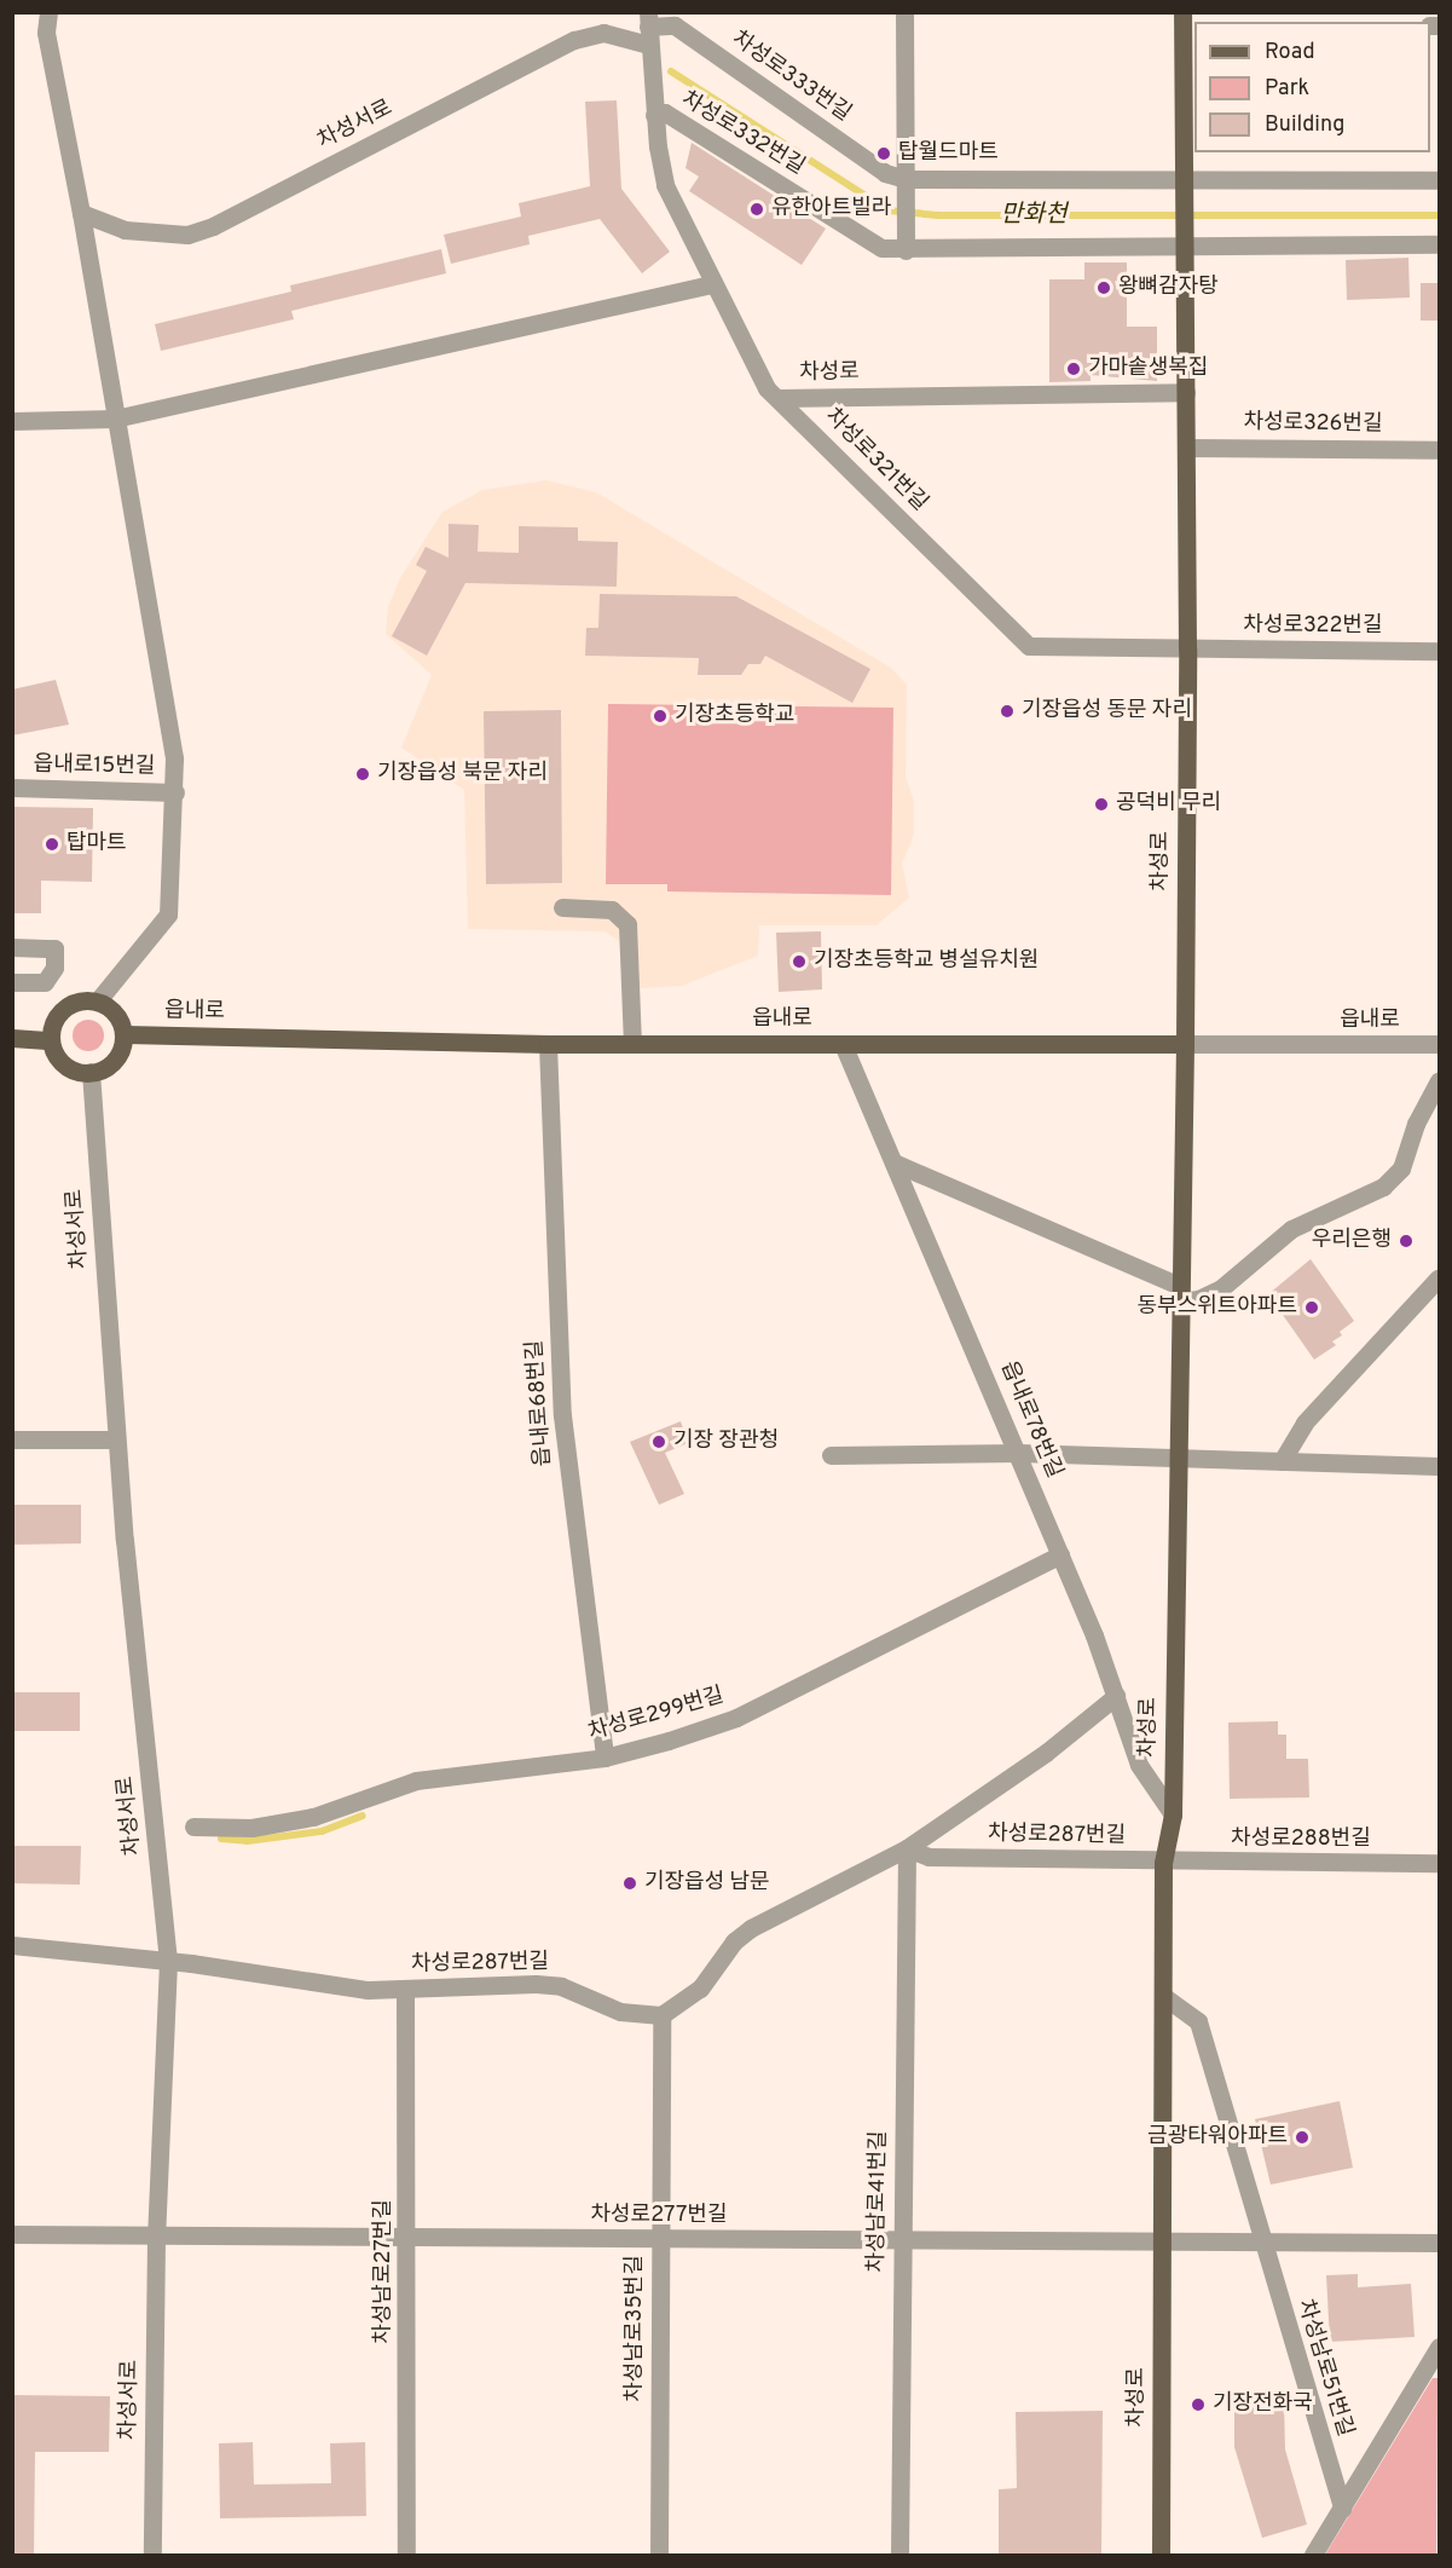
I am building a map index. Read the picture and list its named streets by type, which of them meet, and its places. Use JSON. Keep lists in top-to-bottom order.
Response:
{
  "streets": {
    "main road": ["차성로", "읍내로"],
    "street": [
      "차성로333번길",
      "차성서로",
      "차성로332번길",
      "차성로326번길",
      "차성로321번길",
      "차성로322번길",
      "읍내로15번길",
      "읍내로68번길",
      "읍내로78번길",
      "차성로299번길",
      "차성로287번길",
      "차성로288번길",
      "차성남로41번길",
      "차성로277번길",
      "차성남로27번길",
      "차성남로35번길",
      "차성남로51번길"
    ]
  },
  "crossings": [
    ["차성로333번길", "차성서로"],
    ["차성로333번길", "차성로"],
    ["차성로333번길", "차성로321번길"],
    ["차성서로", "차성로321번길"],
    ["차성서로", "읍내로"],
    ["차성서로", "차성로287번길"],
    ["차성서로", "차성로277번길"],
    ["차성로332번길", "차성로"],
    ["차성로332번길", "차성로321번길"],
    ["차성로", "차성로326번길"],
    ["차성로", "차성로321번길"],
    ["차성로", "차성로322번길"],
    ["차성로", "읍내로"],
    ["차성로", "읍내로78번길"],
    ["차성로", "차성로287번길"],
    ["차성로", "차성로288번길"],
    ["차성로", "차성로277번길"],
    ["차성로321번길", "차성로322번길"],
    ["읍내로", "읍내로68번길"],
    ["읍내로", "읍내로78번길"],
    ["읍내로68번길", "차성로299번길"],
    ["읍내로78번길", "차성로299번길"],
    ["읍내로78번길", "차성로287번길"],
    ["차성로287번길", "차성로288번길"],
    ["차성로287번길", "차성남로41번길"],
    ["차성로287번길", "차성남로27번길"],
    ["차성로287번길", "차성남로35번길"],
    ["차성남로41번길", "차성로277번길"],
    ["차성로277번길", "차성남로27번길"],
    ["차성로277번길", "차성남로35번길"]
  ],
  "water": ["만화천"],
  "places": [
    "탑월드마트",
    "유한아트빌라",
    "왕뼈감자탕",
    "가마솥생복집",
    "기장읍성 동문 자리",
    "기장초등학교",
    "기장읍성 북문 자리",
    "공덕비 무리",
    "탑마트",
    "기장초등학교 병설유치원",
    "우리은행",
    "동부스위트아파트",
    "기장 장관청",
    "기장읍성 남문",
    "금광타워아파트",
    "기장전화국"
  ],
  "legend": ["Road", "Park", "Building"]
}
